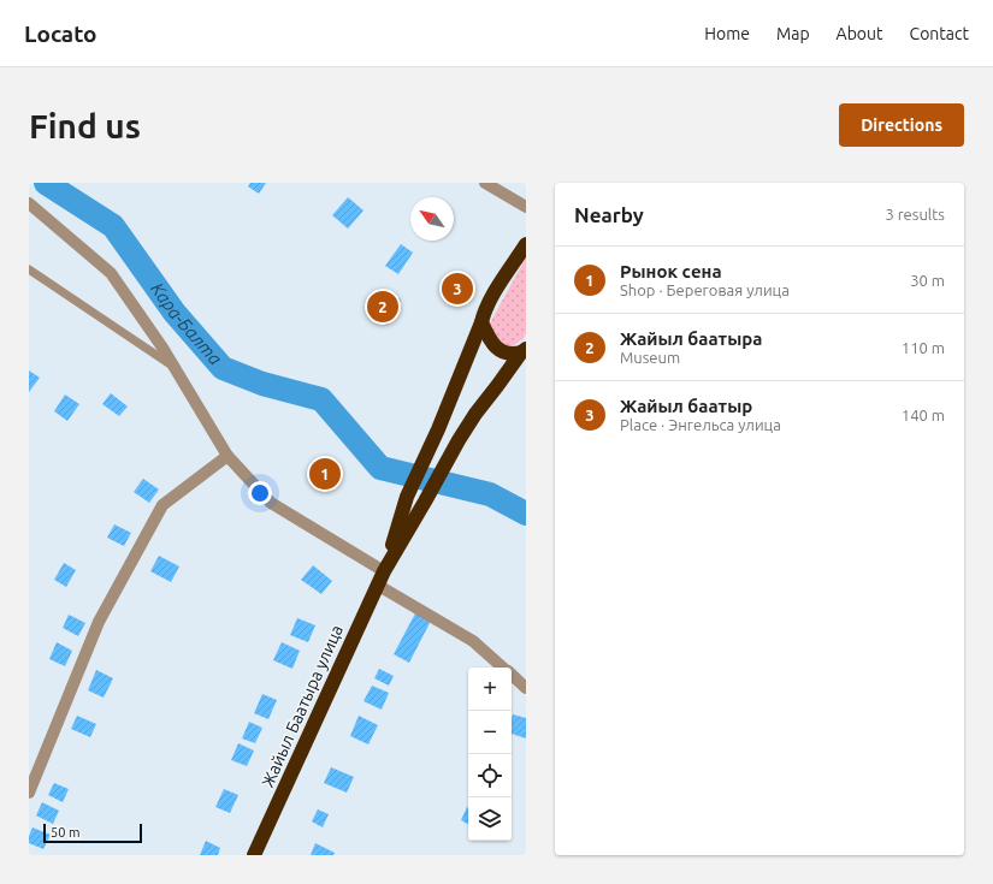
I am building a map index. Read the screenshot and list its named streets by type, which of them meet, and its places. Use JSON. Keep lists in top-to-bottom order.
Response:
{
  "streets": {
    "highway": ["Жайыл Баатыра улица"]
  },
  "water": ["Кара-Балта"],
  "scale_bar": "50 m",
  "north": "top left",
  "page": {
    "header": "Locato",
    "nav": [
      "Home",
      "Map",
      "About",
      "Contact"
    ],
    "buttons": "Directions",
    "title": "Find us",
    "heading": ["Nearby", "3 results"],
    "list": [
      {
        "mark": "1",
        "name": "Рынок сена",
        "note": "Shop · Береговая улица",
        "value": "30 m"
      },
      {
        "mark": "2",
        "name": "Жайыл баатыра",
        "note": "Museum",
        "value": "110 m"
      },
      {
        "mark": "3",
        "name": "Жайыл баатыр",
        "note": "Place · Энгельса улица",
        "value": "140 m"
      }
    ],
    "pins": ["3", "2", "1"],
    "map_buttons": ["+", "−"],
    "scale": "50 m"
  }
}
